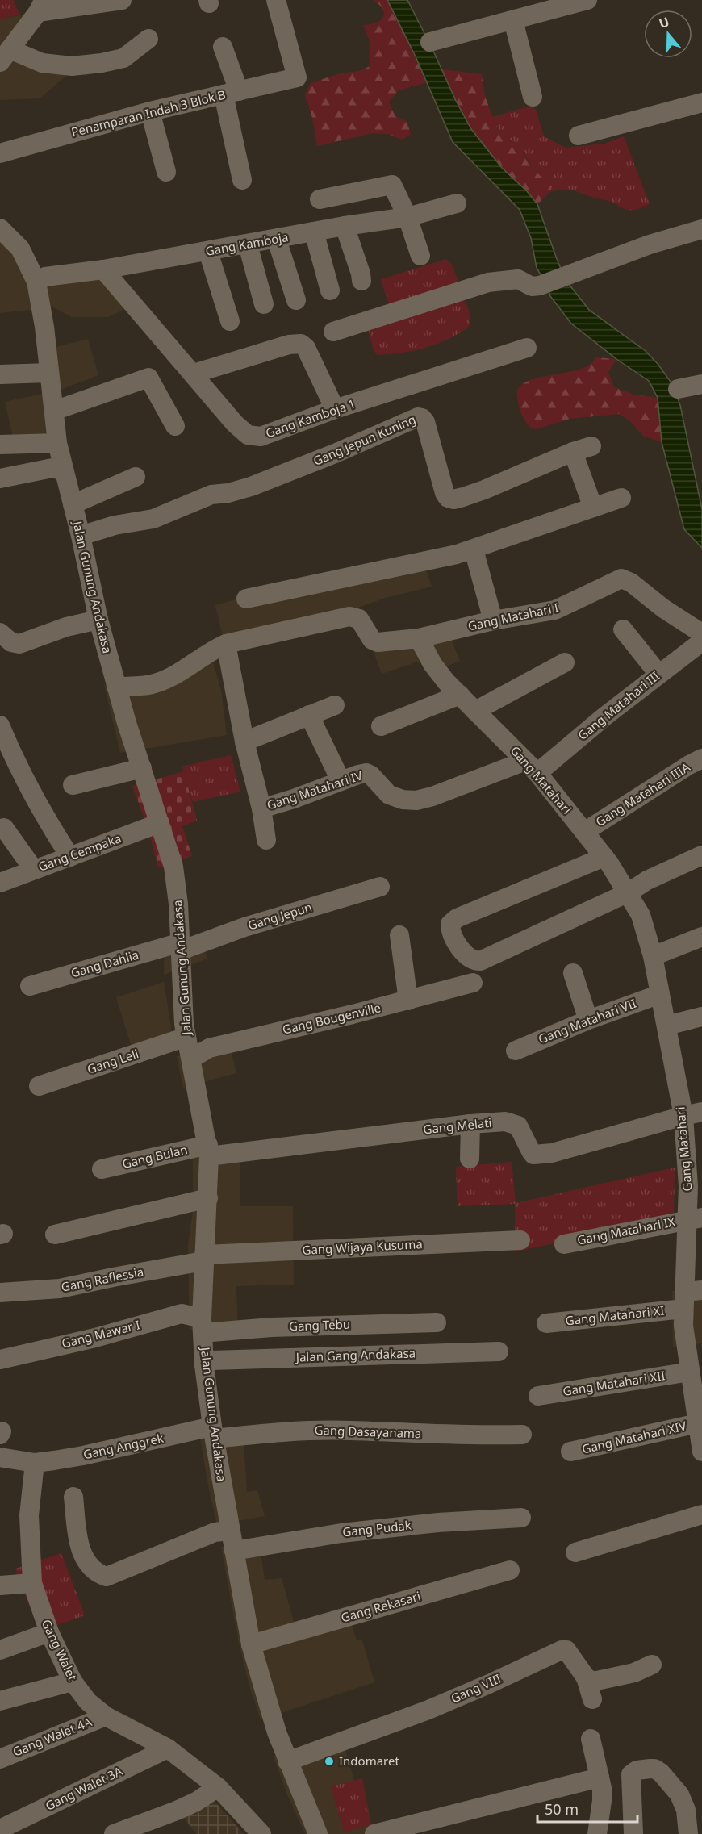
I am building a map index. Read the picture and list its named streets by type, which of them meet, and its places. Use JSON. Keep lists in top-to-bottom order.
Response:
{
  "streets": {
    "street": [
      "Penamparan Indah 3 Blok B",
      "Gang Kamboja",
      "Gang Kamboja 1",
      "Gang Jepun Kuning",
      "Jalan Gunung Andakasa",
      "Gang Matahari I",
      "Gang Matahari III",
      "Gang Matahari",
      "Gang Matahari IV",
      "Gang Matahari IIIA",
      "Gang Cempaka",
      "Gang Jepun",
      "Gang Dahlia",
      "Gang Bougenville",
      "Gang Matahari VII",
      "Gang Leli",
      "Gang Melati",
      "Gang Bulan",
      "Gang Matahari IX",
      "Gang Wijaya Kusuma",
      "Gang Raflessia",
      "Gang Matahari XI",
      "Gang Tebu",
      "Gang Mawar I",
      "Jalan Gang Andakasa",
      "Gang Matahari XII",
      "Gang Dasayanama",
      "Gang Matahari XIV",
      "Gang Anggrek",
      "Gang Pudak",
      "Gang Rekasari",
      "Gang Walet",
      "Gang VIII",
      "Gang Walet 4A",
      "Gang Walet 3A"
    ]
  },
  "crossings": [
    ["Gang Kamboja", "Gang Kamboja 1"],
    ["Gang Kamboja", "Jalan Gunung Andakasa"],
    ["Gang Jepun Kuning", "Jalan Gunung Andakasa"],
    ["Jalan Gunung Andakasa", "Gang Cempaka"],
    ["Jalan Gunung Andakasa", "Gang Jepun"],
    ["Jalan Gunung Andakasa", "Gang Dahlia"],
    ["Jalan Gunung Andakasa", "Gang Bougenville"],
    ["Jalan Gunung Andakasa", "Gang Leli"],
    ["Jalan Gunung Andakasa", "Gang Melati"],
    ["Jalan Gunung Andakasa", "Gang Bulan"],
    ["Jalan Gunung Andakasa", "Gang Wijaya Kusuma"],
    ["Jalan Gunung Andakasa", "Gang Raflessia"],
    ["Jalan Gunung Andakasa", "Gang Tebu"],
    ["Jalan Gunung Andakasa", "Gang Mawar I"],
    ["Jalan Gunung Andakasa", "Jalan Gang Andakasa"],
    ["Jalan Gunung Andakasa", "Gang Dasayanama"],
    ["Jalan Gunung Andakasa", "Gang Anggrek"],
    ["Jalan Gunung Andakasa", "Gang Pudak"],
    ["Jalan Gunung Andakasa", "Gang Rekasari"],
    ["Jalan Gunung Andakasa", "Gang VIII"],
    ["Gang Matahari I", "Gang Matahari"],
    ["Gang Matahari III", "Gang Matahari"],
    ["Gang Matahari III", "Gang Matahari IV"],
    ["Gang Matahari", "Gang Matahari IV"],
    ["Gang Matahari", "Gang Matahari IIIA"],
    ["Gang Matahari", "Gang Matahari VII"],
    ["Gang Matahari", "Gang Melati"],
    ["Gang Matahari", "Gang Matahari IX"],
    ["Gang Matahari", "Gang Matahari XI"],
    ["Gang Matahari", "Gang Matahari XII"],
    ["Gang Matahari", "Gang Matahari XIV"],
    ["Gang Jepun", "Gang Dahlia"],
    ["Gang Melati", "Gang Bulan"],
    ["Gang Wijaya Kusuma", "Gang Raflessia"],
    ["Gang Tebu", "Gang Mawar I"],
    ["Gang Dasayanama", "Gang Anggrek"],
    ["Gang Anggrek", "Gang Walet"],
    ["Gang Walet", "Gang Walet 4A"],
    ["Gang Walet", "Gang Walet 3A"]
  ],
  "places": ["Indomaret"],
  "scale_bar": "50 m",
  "north": "top"
}
